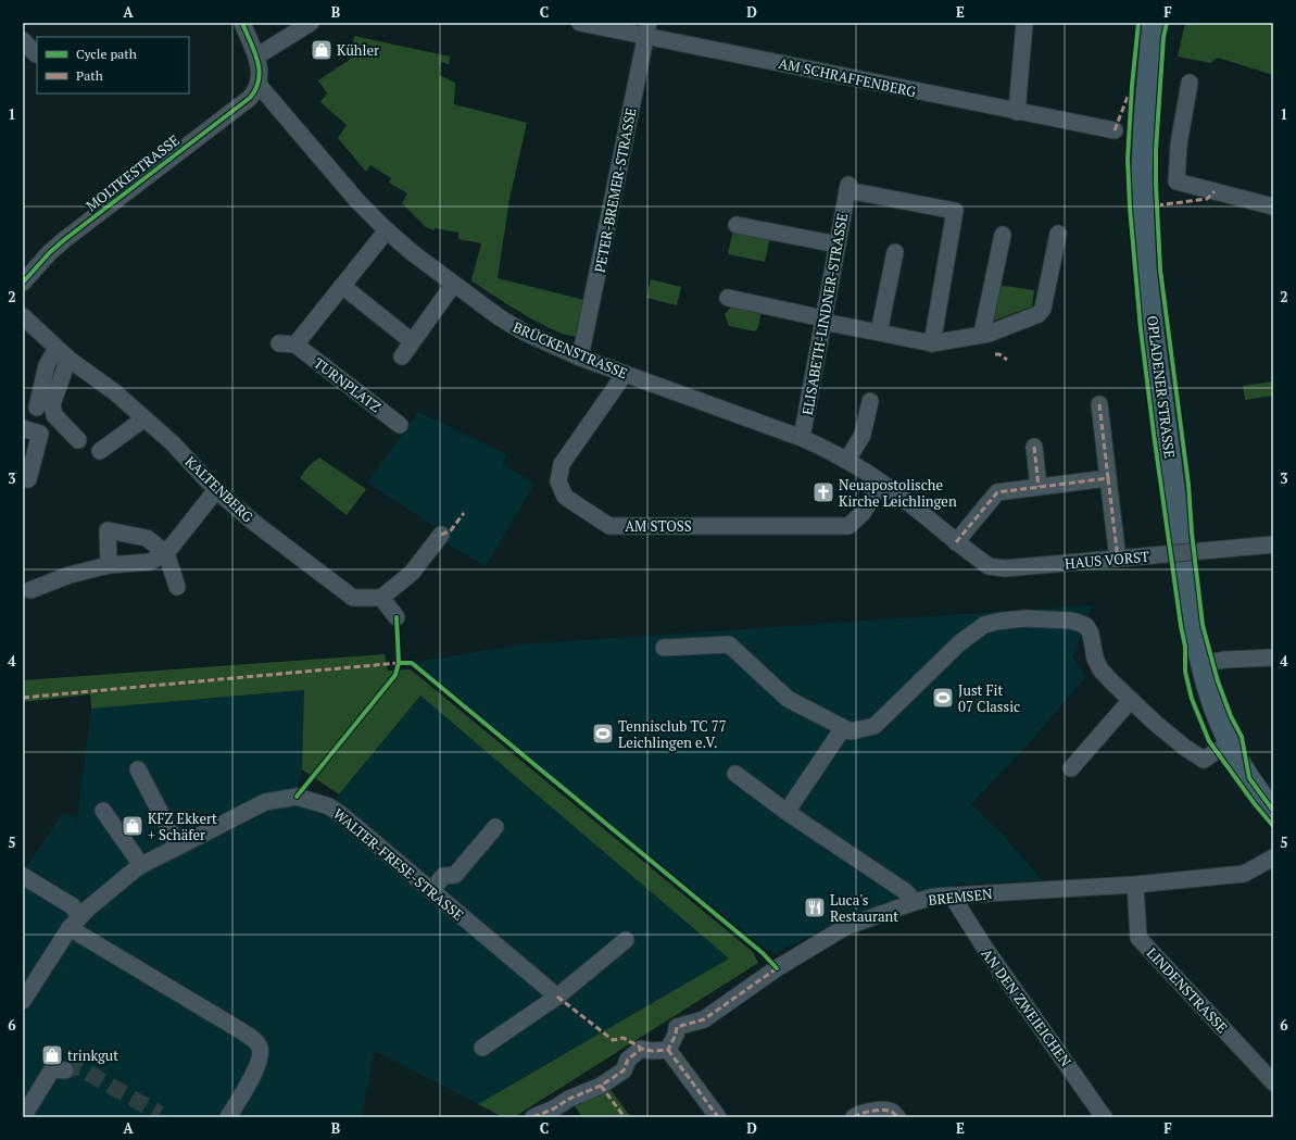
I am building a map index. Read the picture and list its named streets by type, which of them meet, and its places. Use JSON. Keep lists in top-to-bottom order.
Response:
{
  "streets": {
    "main road": ["OPLADENER STRASSE"],
    "street": [
      "AM SCHRAFFENBERG",
      "MOLTKESTRASSE",
      "PETER-BREMER-STRASSE",
      "ELISABETH-LINDNER-STRASSE",
      "BRÜCKENSTRASSE",
      "TURNPLATZ",
      "KALTENBERG",
      "AM STOSS",
      "HAUS VORST",
      "WALTER-FRESE-STRASSE",
      "BREMSEN",
      "LINDENSTRASSE",
      "AN DEN ZWEIEICHEN"
    ]
  },
  "crossings": [
    ["AM SCHRAFFENBERG", "PETER-BREMER-STRASSE"],
    ["MOLTKESTRASSE", "BRÜCKENSTRASSE"],
    ["PETER-BREMER-STRASSE", "BRÜCKENSTRASSE"],
    ["ELISABETH-LINDNER-STRASSE", "BRÜCKENSTRASSE"],
    ["BRÜCKENSTRASSE", "TURNPLATZ"],
    ["BRÜCKENSTRASSE", "AM STOSS"],
    ["BRÜCKENSTRASSE", "HAUS VORST"],
    ["BREMSEN", "LINDENSTRASSE"],
    ["BREMSEN", "AN DEN ZWEIEICHEN"]
  ],
  "places": {
    "shop": ["Kühler", "KFZ Ekkert + Schäfer", "trinkgut"],
    "church": ["Neuapostolische Kirche Leichlingen"],
    "sports": ["Just Fit 07 Classic", "Tennisclub TC 77 Leichlingen e.V."],
    "restaurant": ["Luca's Restaurant"]
  },
  "legend": ["Cycle path", "Path"],
  "grid": {
    "columns": [
      "A",
      "B",
      "C",
      "D",
      "E",
      "F"
    ],
    "rows": [
      "1",
      "2",
      "3",
      "4",
      "5",
      "6"
    ]
  }
}
